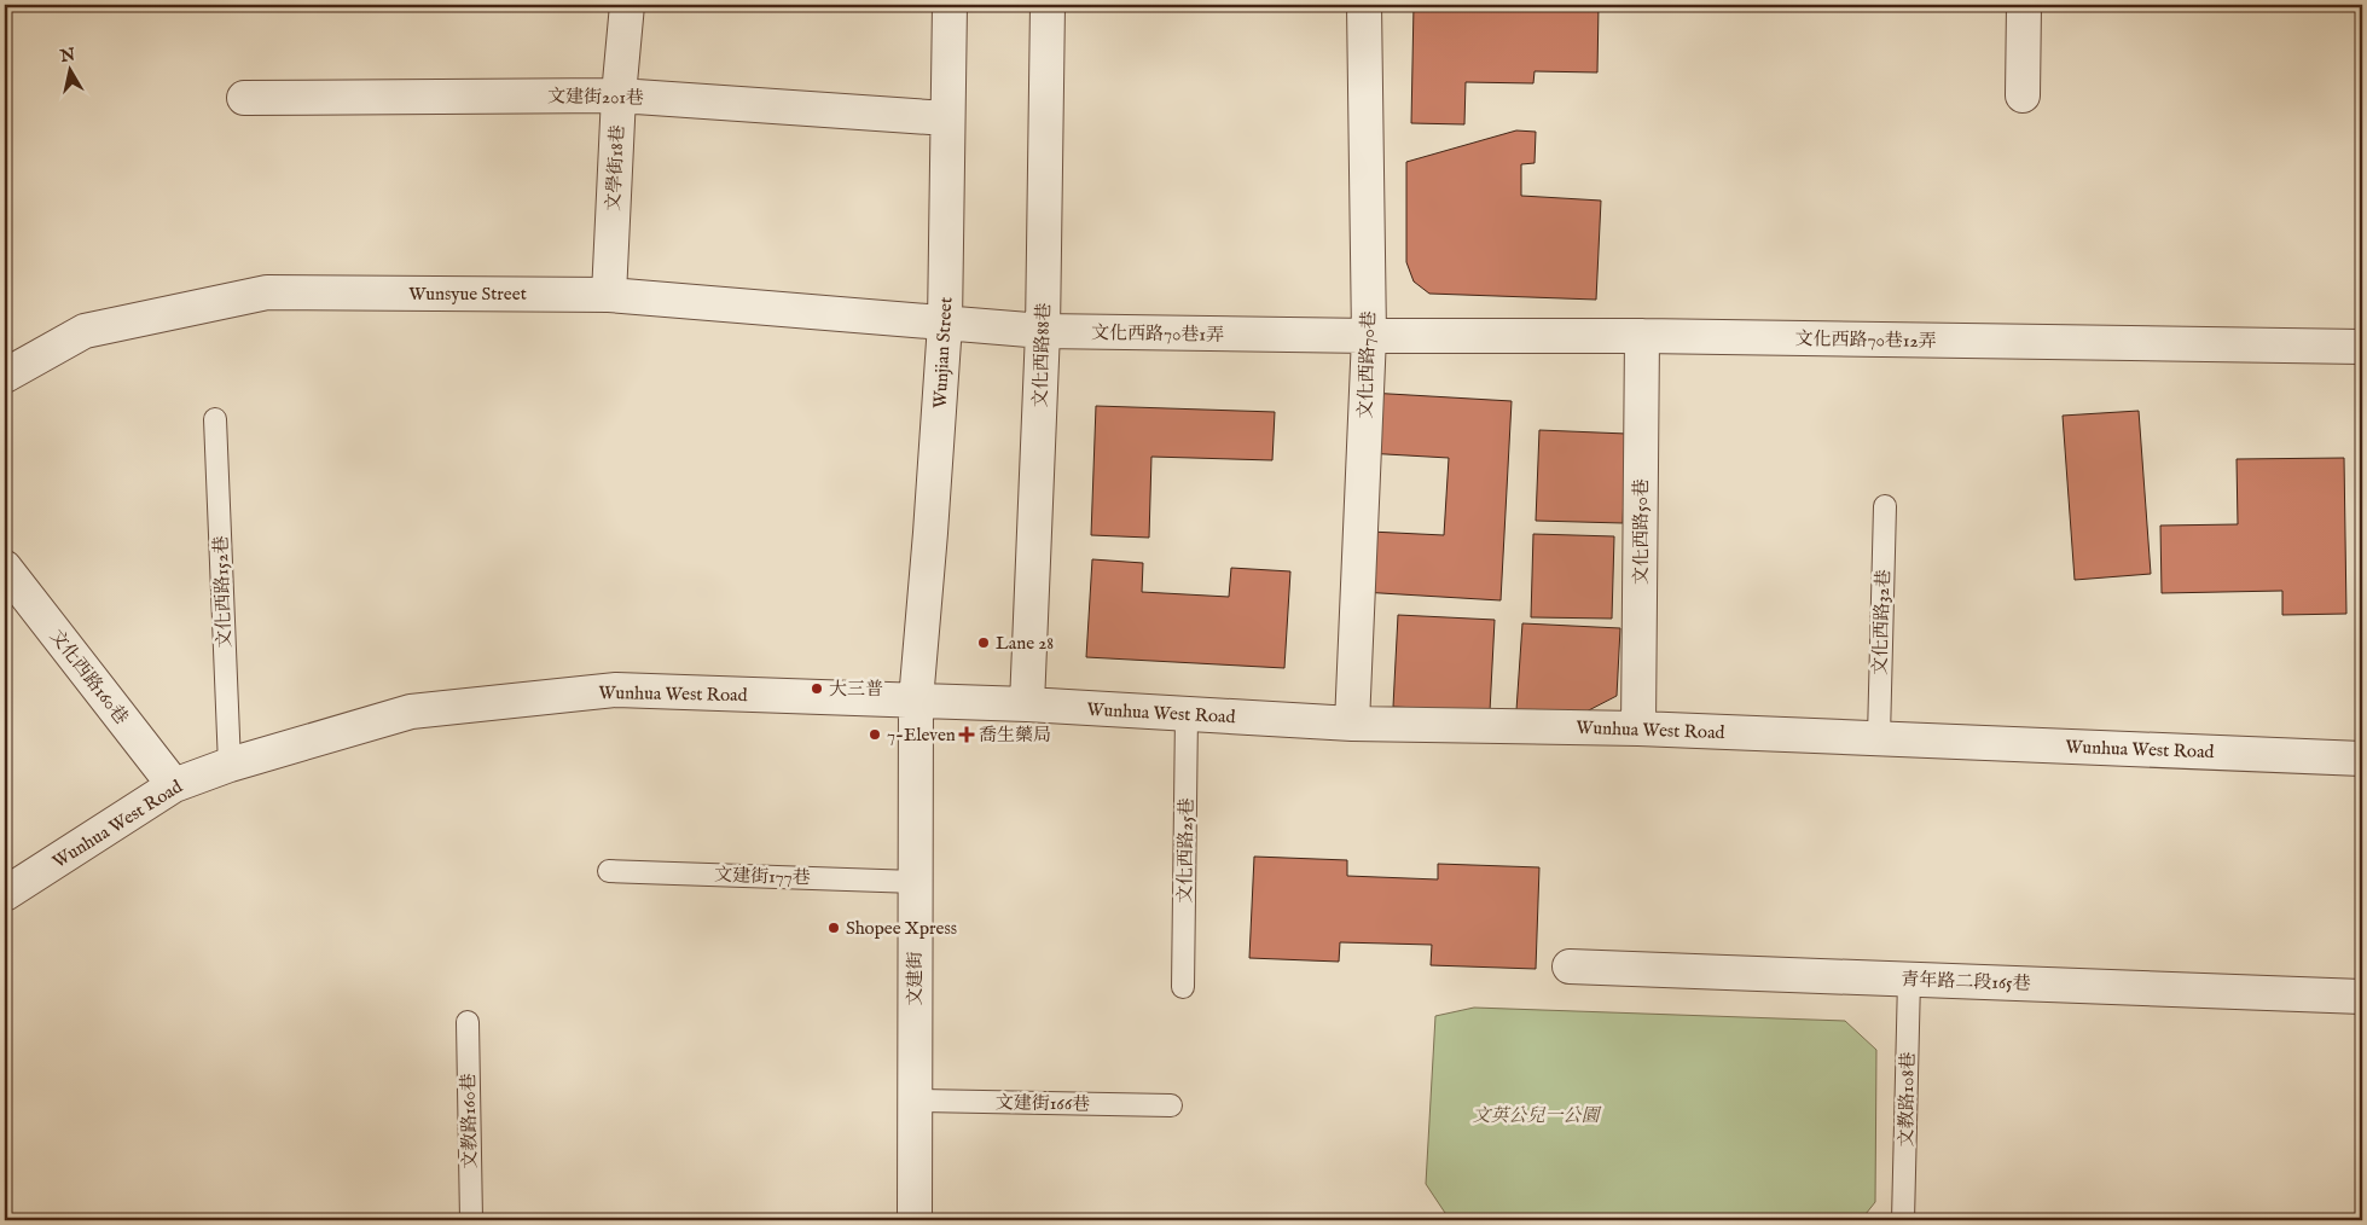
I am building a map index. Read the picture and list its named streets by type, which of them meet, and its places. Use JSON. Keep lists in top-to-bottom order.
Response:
{
  "streets": {
    "street": [
      "文建街201巷",
      "文學街18巷",
      "Wunsyue Street",
      "文化西路70巷1弄",
      "文化西路70巷12弄",
      "Wunjian Street",
      "文化西路88巷",
      "文化西路70巷",
      "文化西路50巷",
      "文化西路160巷",
      "Wunhua West Road",
      "文建街",
      "青年路二段165巷"
    ],
    "lane": [
      "文化西路152巷",
      "文化西路32巷",
      "文化西路25巷",
      "文建街177巷",
      "文教路108巷",
      "文建街166巷",
      "文教路160巷"
    ]
  },
  "crossings": [
    ["文建街201巷", "文學街18巷"],
    ["文建街201巷", "Wunjian Street"],
    ["文學街18巷", "Wunsyue Street"],
    ["Wunsyue Street", "文化西路70巷1弄"],
    ["Wunsyue Street", "Wunjian Street"],
    ["文化西路70巷1弄", "文化西路70巷12弄"],
    ["文化西路70巷1弄", "Wunjian Street"],
    ["文化西路70巷1弄", "文化西路88巷"],
    ["文化西路70巷1弄", "文化西路70巷"],
    ["文化西路70巷12弄", "文化西路70巷"],
    ["文化西路70巷12弄", "文化西路50巷"],
    ["Wunjian Street", "Wunhua West Road"],
    ["Wunjian Street", "文建街"],
    ["文化西路88巷", "Wunhua West Road"],
    ["文化西路70巷", "Wunhua West Road"],
    ["文化西路50巷", "Wunhua West Road"],
    ["文化西路152巷", "Wunhua West Road"],
    ["文化西路32巷", "Wunhua West Road"],
    ["文化西路160巷", "Wunhua West Road"],
    ["Wunhua West Road", "文化西路25巷"],
    ["Wunhua West Road", "文建街"],
    ["文建街177巷", "文建街"],
    ["文建街", "文建街166巷"],
    ["青年路二段165巷", "文教路108巷"]
  ],
  "parks": ["文英公兒一公園"],
  "places": {
    "other": [
      "Lane 28",
      "大三普",
      "7-Eleven",
      "Shopee Xpress"
    ],
    "health": ["喬生藥局"]
  },
  "north": "top"
}
